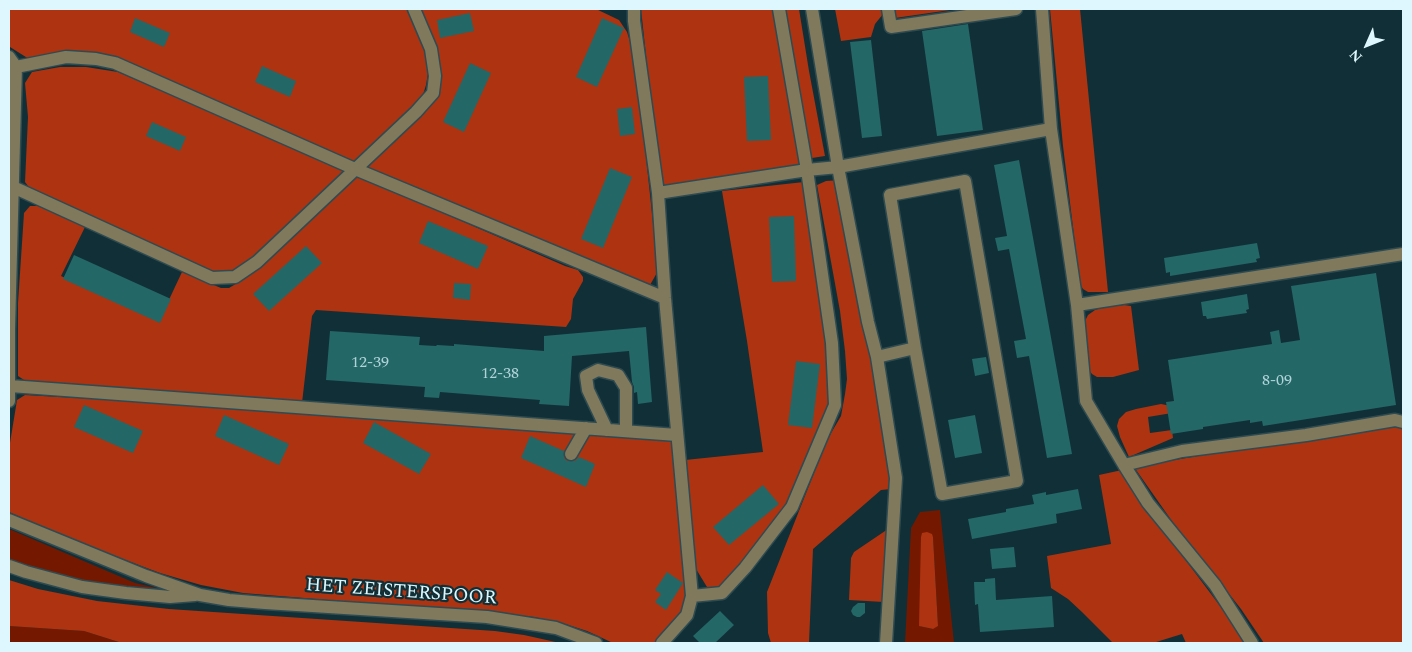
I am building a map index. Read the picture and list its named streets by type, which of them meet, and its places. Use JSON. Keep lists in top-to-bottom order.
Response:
{
  "streets": {
    "street": ["HET ZEISTERSPOOR"]
  },
  "house_numbers": ["12-39", "12-38", "8-09"],
  "north": "bottom left"
}
